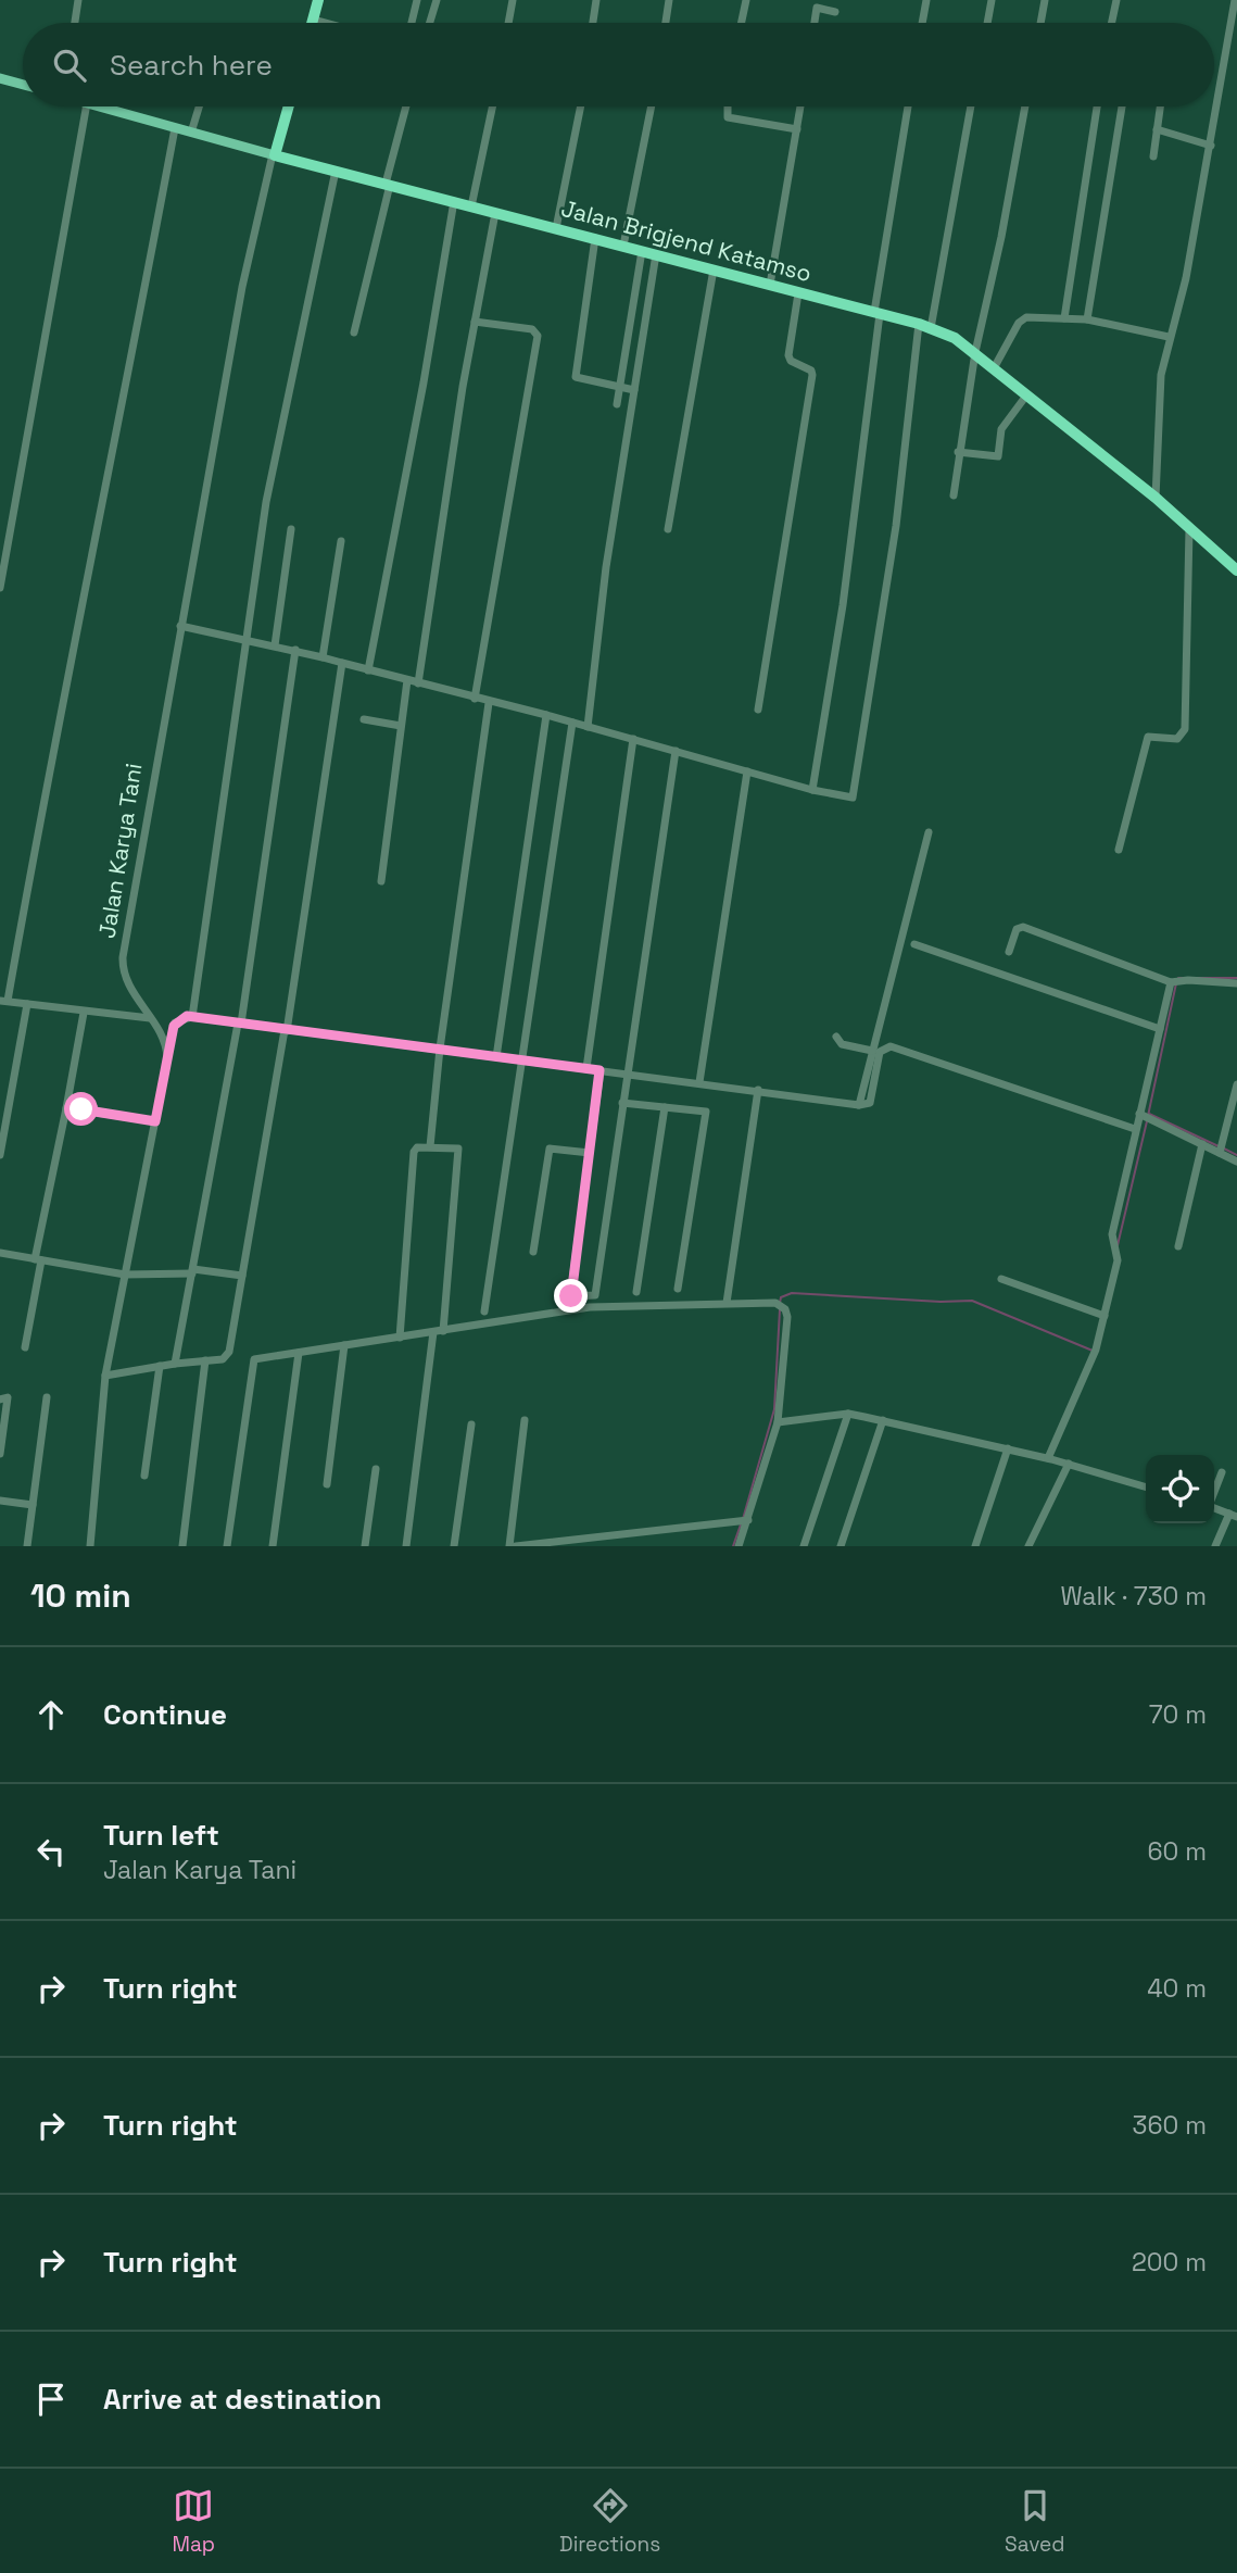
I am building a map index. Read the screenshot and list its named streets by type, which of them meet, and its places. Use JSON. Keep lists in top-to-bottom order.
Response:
{
  "streets": {
    "highway": ["Jalan Brigjend Katamso"],
    "street": ["Jalan Karya Tani"]
  },
  "crossings": [
    ["Jalan Brigjend Katamso", "Jalan Karya Tani"]
  ],
  "page": {
    "search": "Search here",
    "heading": ["10 min", "Walk · 730 m"],
    "list": [
      ["Continue", "70 m"],
      ["Turn left", "Jalan Karya Tani", "60 m"],
      ["Turn right", "40 m"],
      ["Turn right", "360 m"],
      ["Turn right", "200 m"],
      "Arrive at destination"
    ],
    "nav": ["Map", "Directions", "Saved"]
  }
}
